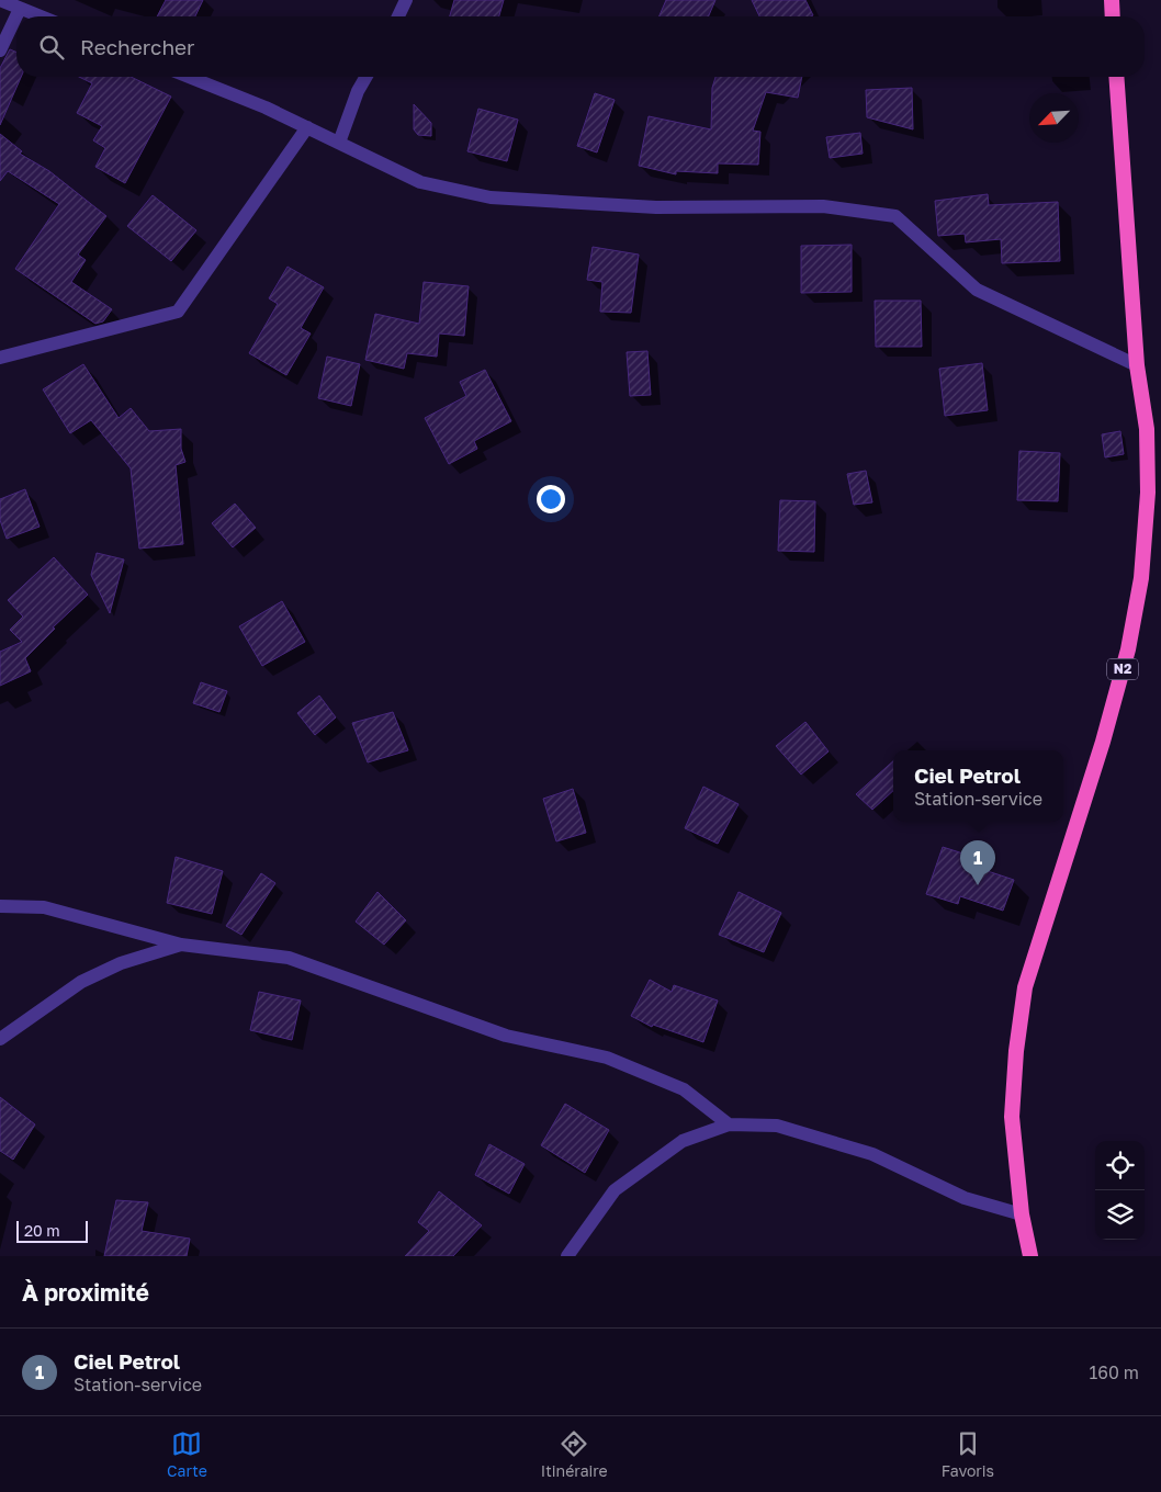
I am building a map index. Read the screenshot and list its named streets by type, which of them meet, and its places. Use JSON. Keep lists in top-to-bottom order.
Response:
{
  "streets": {
    "highway": ["N2"]
  },
  "scale_bar": "20 m",
  "north": "bottom left",
  "page": {
    "search": "Rechercher",
    "popup": ["Ciel Petrol", "Station-service"],
    "pins": "1",
    "scale": "20 m",
    "heading": "À proximité",
    "list": [
      {
        "mark": "1",
        "name": "Ciel Petrol",
        "note": "Station-service",
        "value": "160 m"
      }
    ],
    "nav": ["Carte", "Itinéraire", "Favoris"]
  }
}
